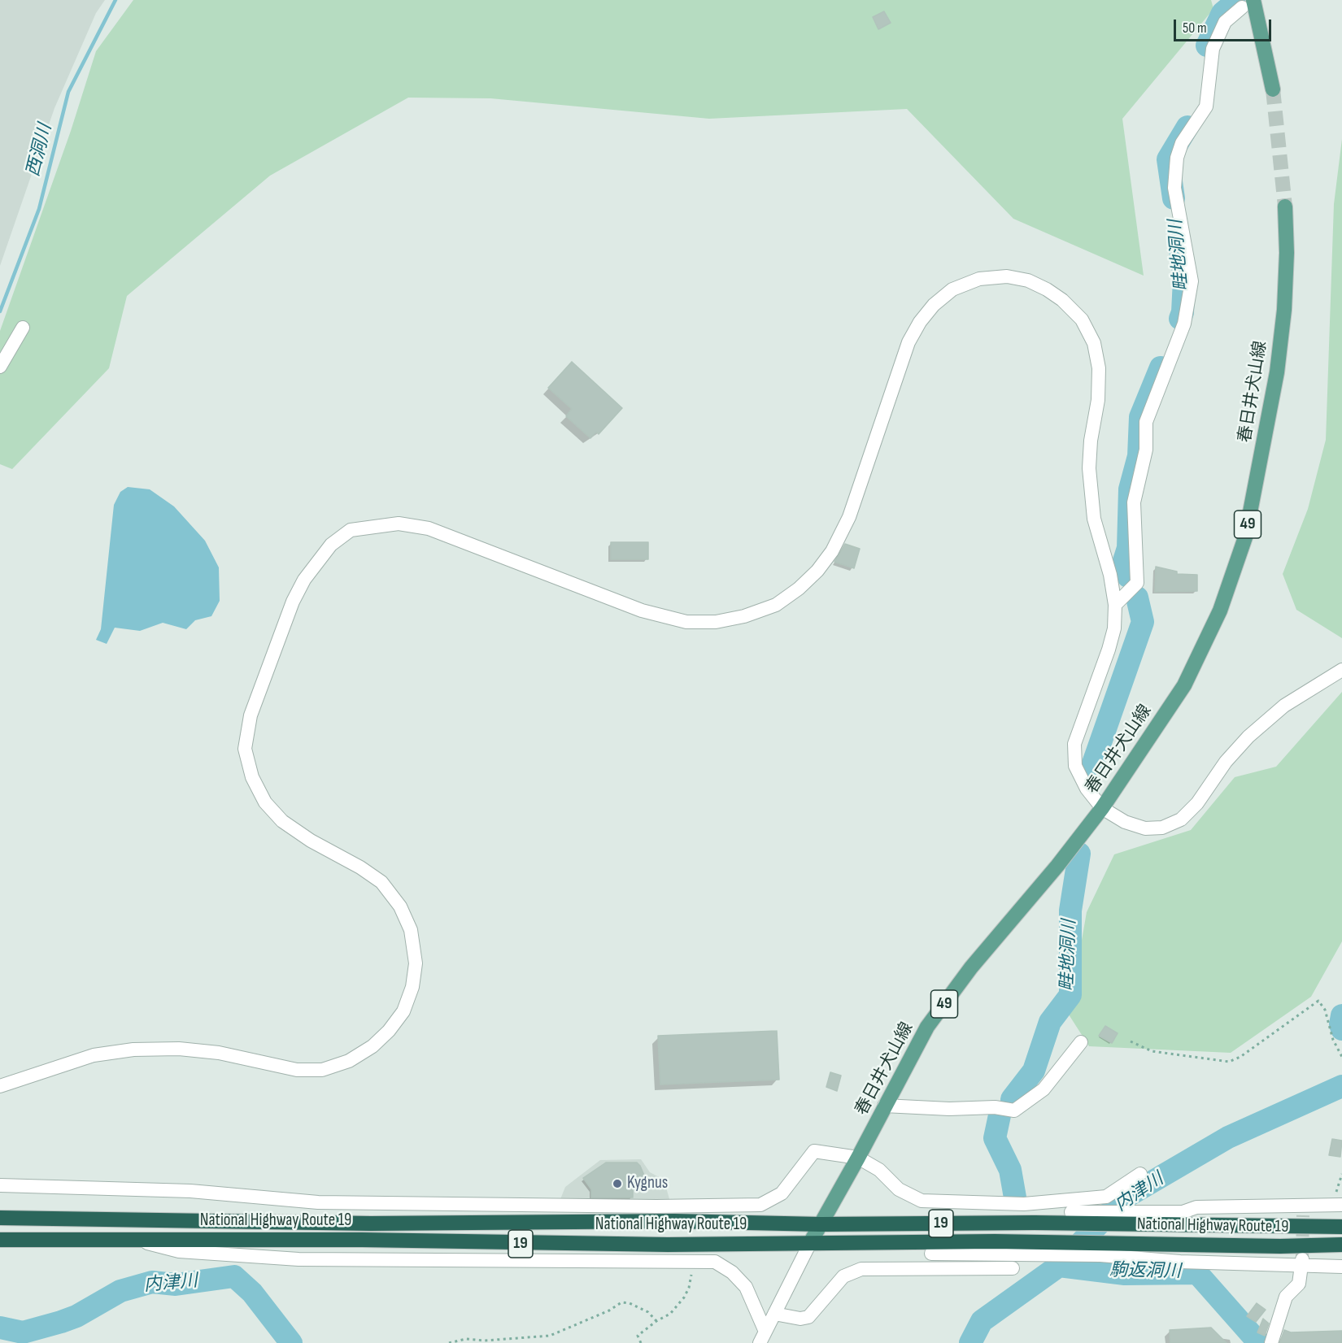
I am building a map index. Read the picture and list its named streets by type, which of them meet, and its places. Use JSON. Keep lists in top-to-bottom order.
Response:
{
  "streets": {
    "highway": ["National Highway Route 19", "19"],
    "main road": ["春日井犬山線", "49"]
  },
  "crossings": [
    ["春日井犬山線", "National Highway Route 19"]
  ],
  "water": [
    "西洞川",
    "畦地洞川",
    "内津川",
    "駒返洞川"
  ],
  "places": ["Kygnus"],
  "scale_bar": "50 m"
}
